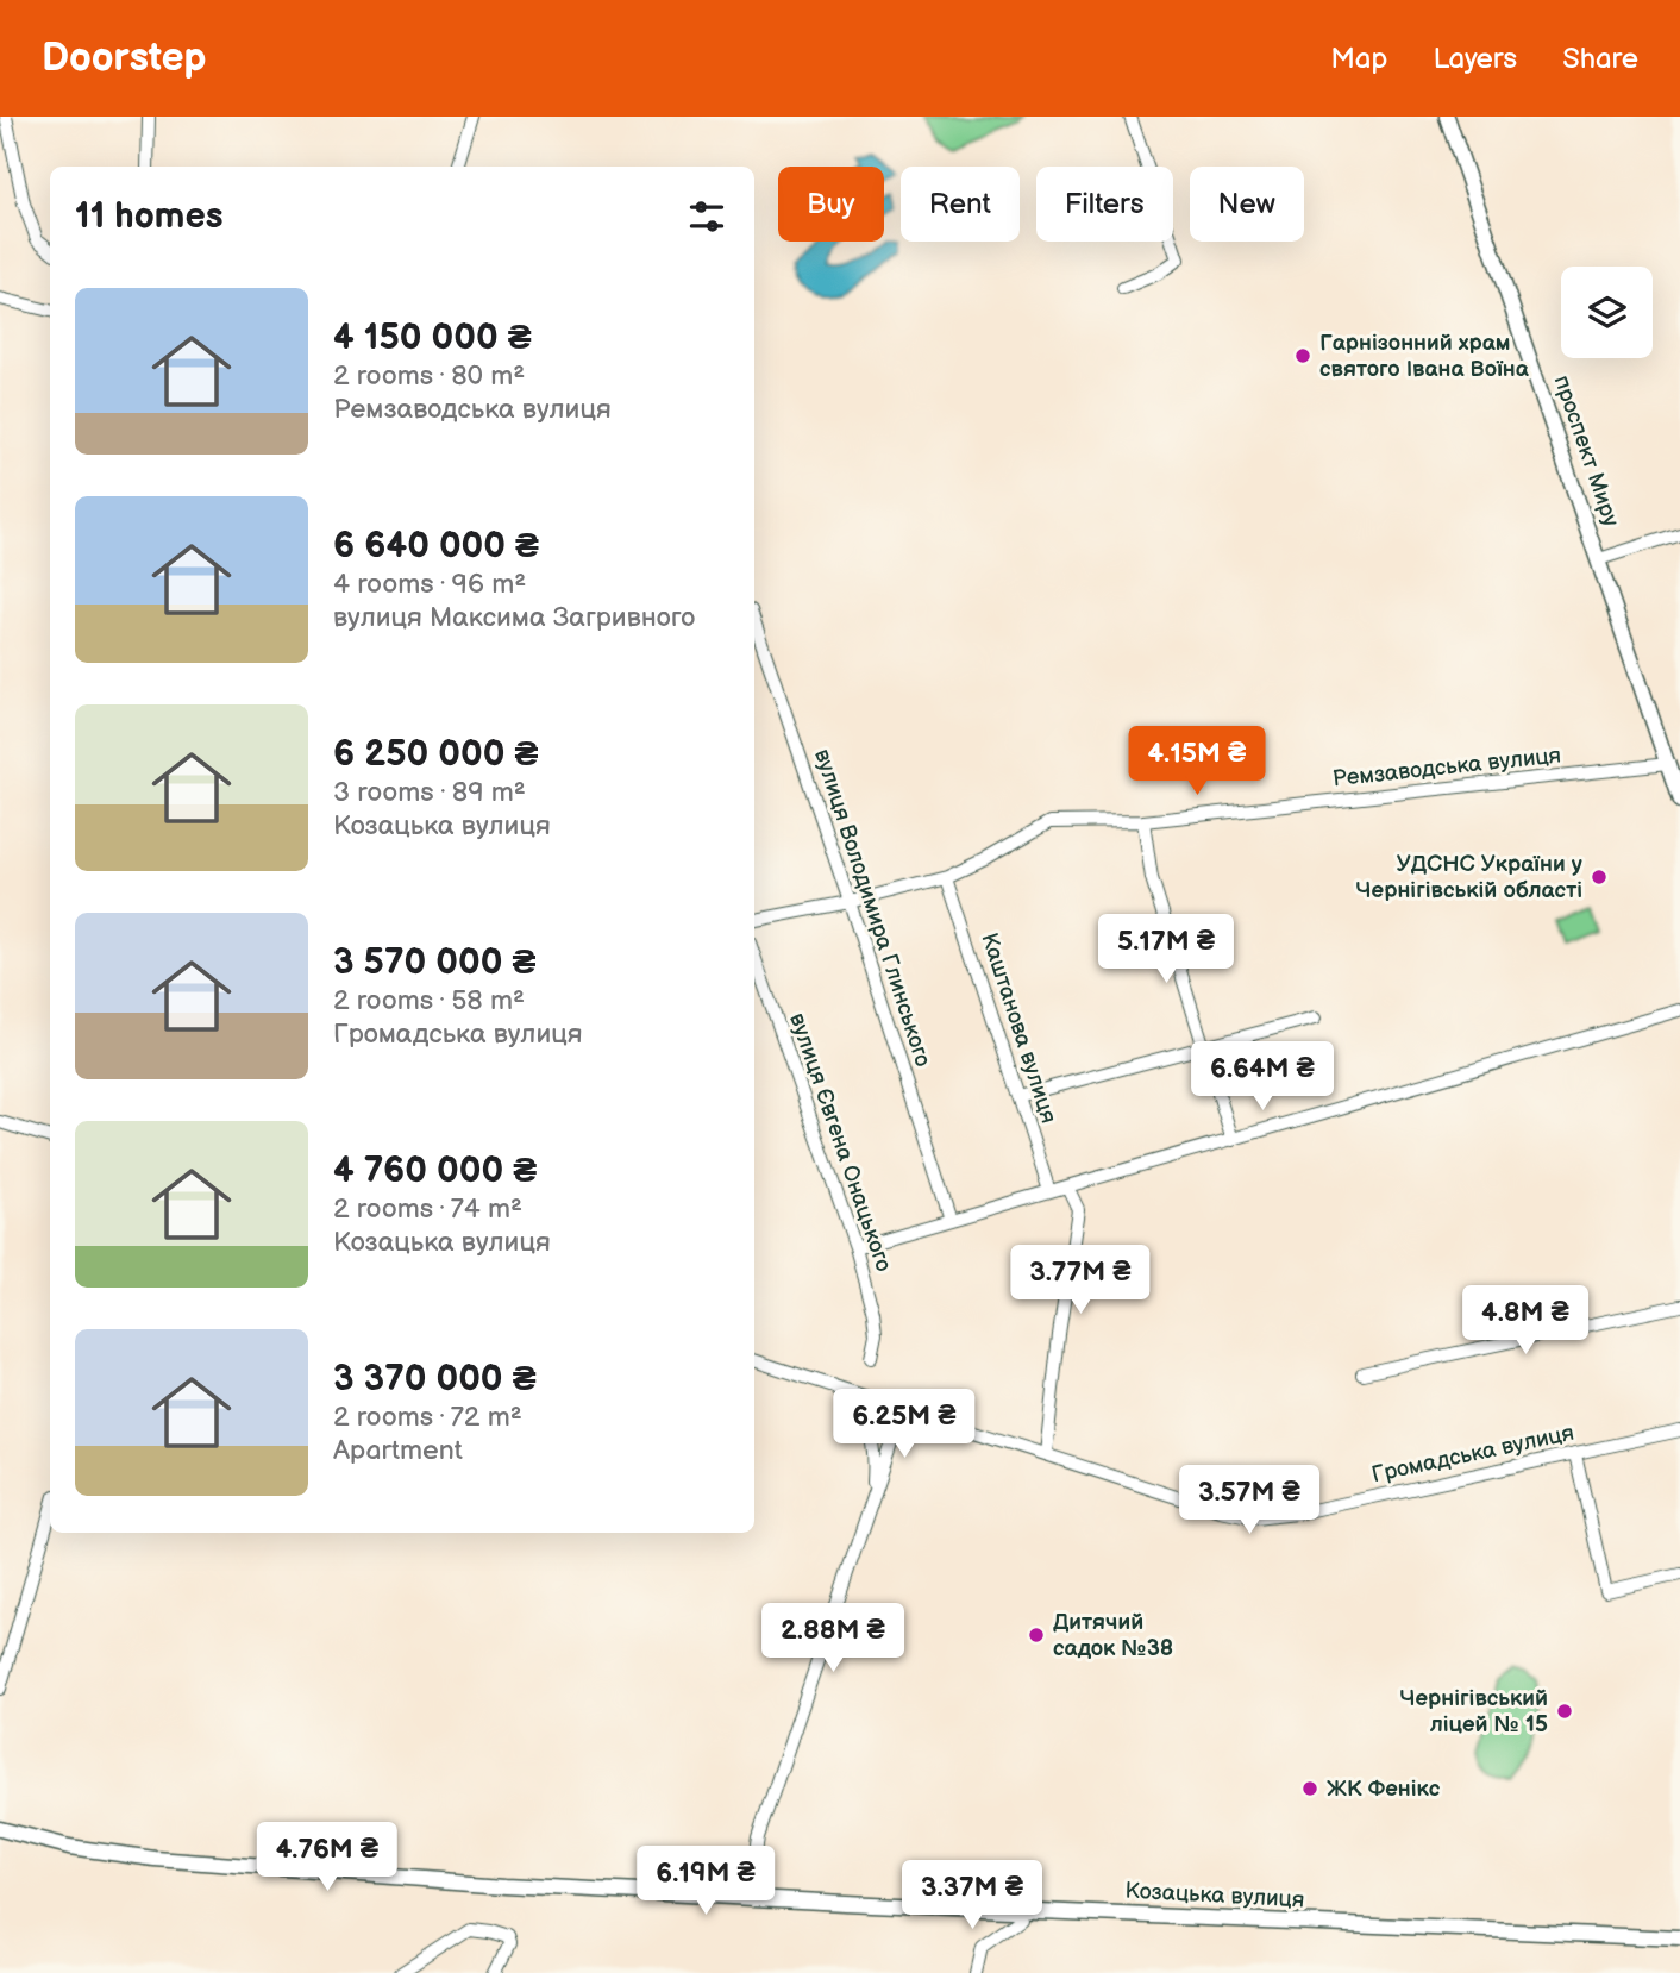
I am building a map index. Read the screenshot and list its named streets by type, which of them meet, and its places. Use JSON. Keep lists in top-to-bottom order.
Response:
{
  "streets": {
    "main road": ["проспект Миру", "Козацька вулиця"],
    "street": [
      "Ремзаводська вулиця",
      "вулиця Володимира Глинського",
      "Каштанова вулиця",
      "вулиця Євгена Онацького",
      "Громадська вулиця"
    ]
  },
  "crossings": [
    ["проспект Миру", "Ремзаводська вулиця"],
    ["Ремзаводська вулиця", "вулиця Володимира Глинського"],
    ["Ремзаводська вулиця", "Каштанова вулиця"]
  ],
  "places": [
    "Гарнізонний храм святого Івана Воїна",
    "УДСНС України у Чернігівській області",
    "Дитячий садок №38",
    "Чернігівський ліцей № 15",
    "ЖК Фенікс"
  ],
  "page": {
    "header": "Doorstep",
    "nav": ["Map", "Layers", "Share"],
    "chip": [
      "Buy",
      "Rent",
      "Filters",
      "New"
    ],
    "heading": "11 homes",
    "list": [
      {
        "name": "4 150 000 ₴",
        "note": "2 rooms · 80 m² · Ремзаводська вулиця"
      },
      {
        "name": "6 640 000 ₴",
        "note": "4 rooms · 96 m² · вулиця Максима Загривного"
      },
      {
        "name": "6 250 000 ₴",
        "note": "3 rooms · 89 m² · Козацька вулиця"
      },
      {
        "name": "3 570 000 ₴",
        "note": "2 rooms · 58 m² · Громадська вулиця"
      },
      {
        "name": "4 760 000 ₴",
        "note": "2 rooms · 74 m² · Козацька вулиця"
      },
      {
        "name": "3 370 000 ₴",
        "note": "2 rooms · 72 m² · Apartment"
      }
    ],
    "price": [
      "4.15M ₴",
      "5.17M ₴",
      "6.64M ₴",
      "3.77M ₴",
      "4.8M ₴",
      "6.25M ₴",
      "3.57M ₴",
      "2.88M ₴",
      "4.76M ₴",
      "6.19M ₴",
      "3.37M ₴"
    ]
  }
}
